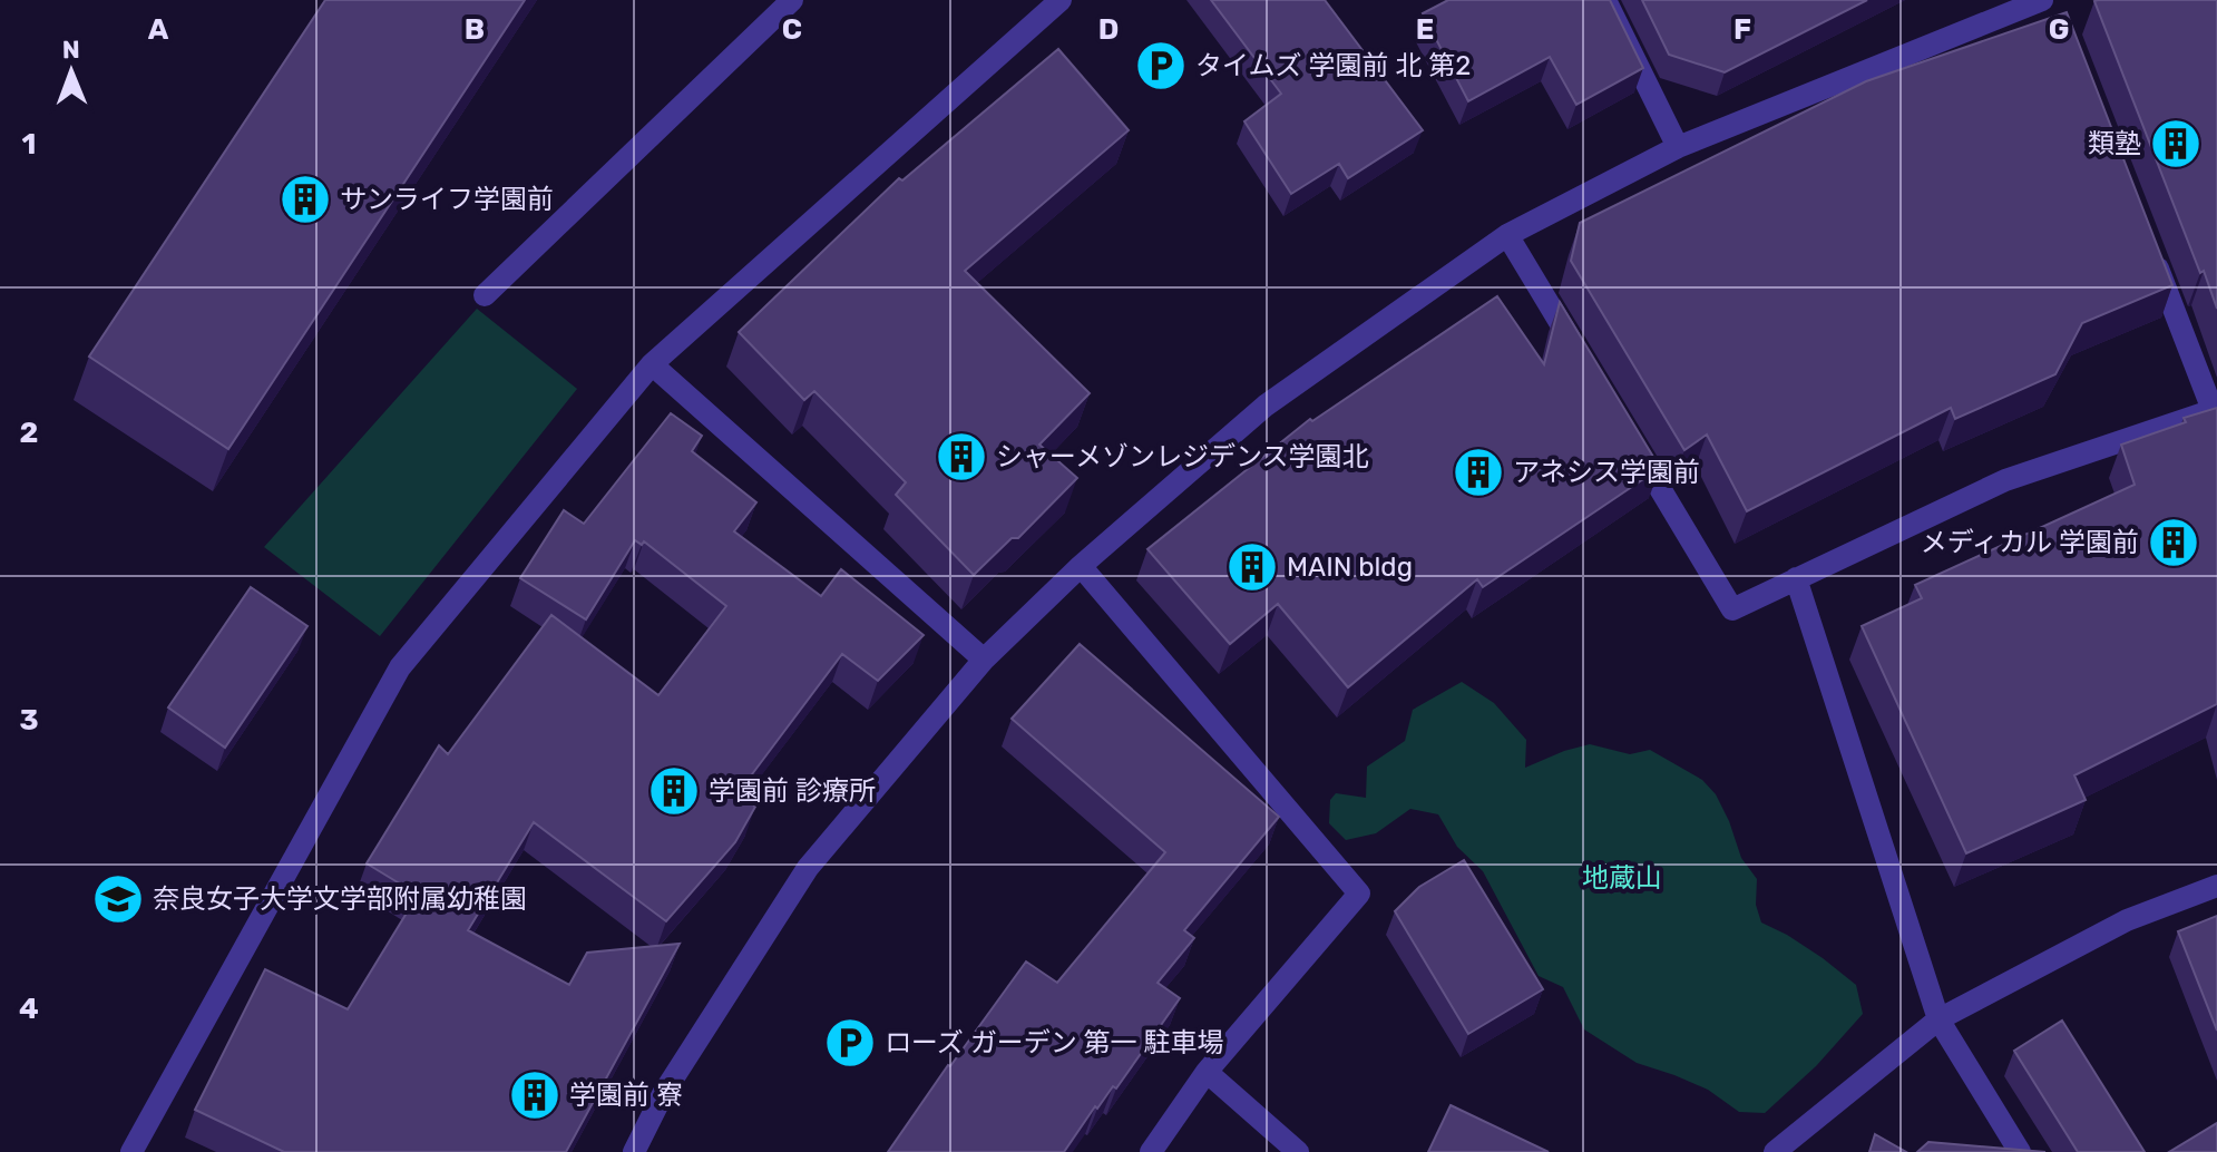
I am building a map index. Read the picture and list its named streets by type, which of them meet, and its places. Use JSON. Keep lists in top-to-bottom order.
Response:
{
  "parks": ["地蔵山"],
  "places": {
    "parking": ["タイムズ 学園前 北 第2", "ローズ ガーデン 第一 駐車場"],
    "building": [
      "類塾",
      "サンライフ学園前",
      "シャーメゾンレジデンス学園北",
      "アネシス学園前",
      "メディカル 学園前",
      "MAIN bldg",
      "学園前 診療所",
      "学園前 寮"
    ],
    "school or university": ["奈良女子大学文学部附属幼稚園"]
  },
  "north": "top",
  "grid": {
    "columns": [
      "A",
      "B",
      "C",
      "D",
      "E",
      "F",
      "G"
    ],
    "rows": [
      "1",
      "2",
      "3",
      "4"
    ]
  }
}
